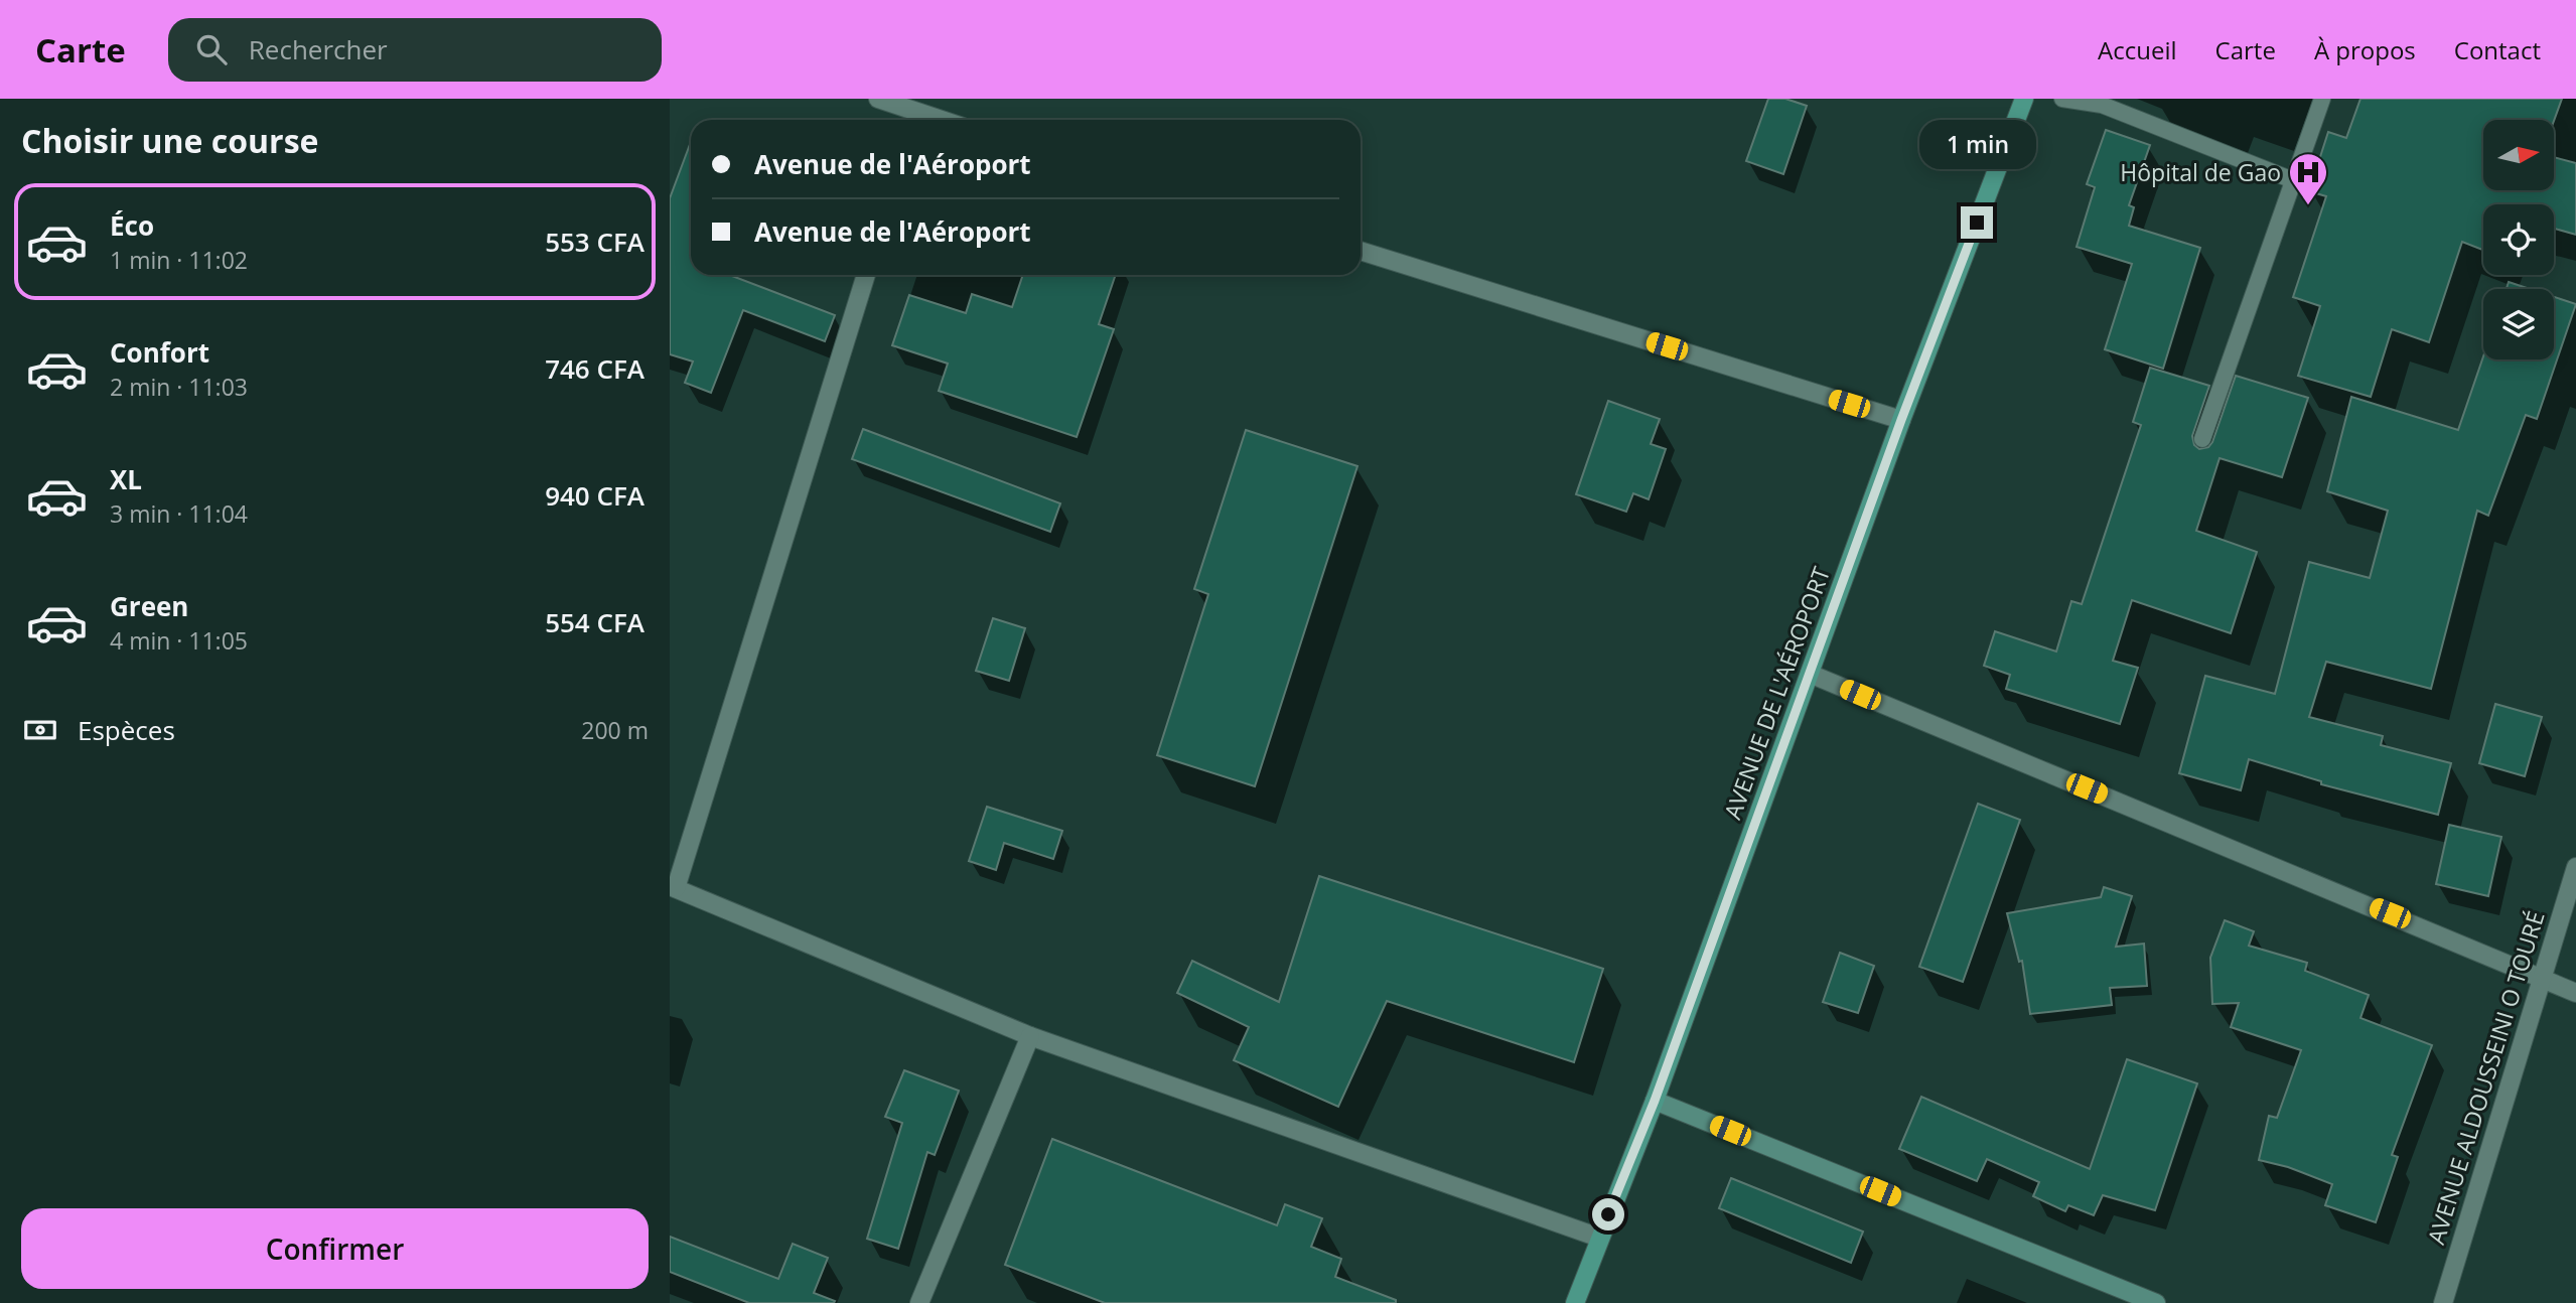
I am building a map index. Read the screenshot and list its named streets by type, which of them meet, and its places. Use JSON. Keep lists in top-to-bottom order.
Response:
{
  "streets": {
    "main road": ["AVENUE DE L'AÉROPORT"],
    "street": ["AVENUE ALDOUSSEINI O TOURÉ"]
  },
  "places": {
    "hospital": ["Hôpital de Gao"]
  },
  "north": "right",
  "page": {
    "header": "Carte",
    "search": "Rechercher",
    "nav": [
      "Accueil",
      "Carte",
      "À propos",
      "Contact"
    ],
    "heading": "Choisir une course",
    "bubble": "1 min",
    "banner": ["Avenue de l'Aéroport", "Avenue de l'Aéroport"],
    "list": [
      {
        "name": "Éco",
        "note": "1 min · 11:02",
        "value": "553 CFA"
      },
      {
        "name": "Confort",
        "note": "2 min · 11:03",
        "value": "746 CFA"
      },
      {
        "name": "XL",
        "note": "3 min · 11:04",
        "value": "940 CFA"
      },
      {
        "name": "Green",
        "note": "4 min · 11:05",
        "value": "554 CFA"
      }
    ],
    "pay": ["Espèces", "200 m"],
    "buttons": "Confirmer"
  }
}
